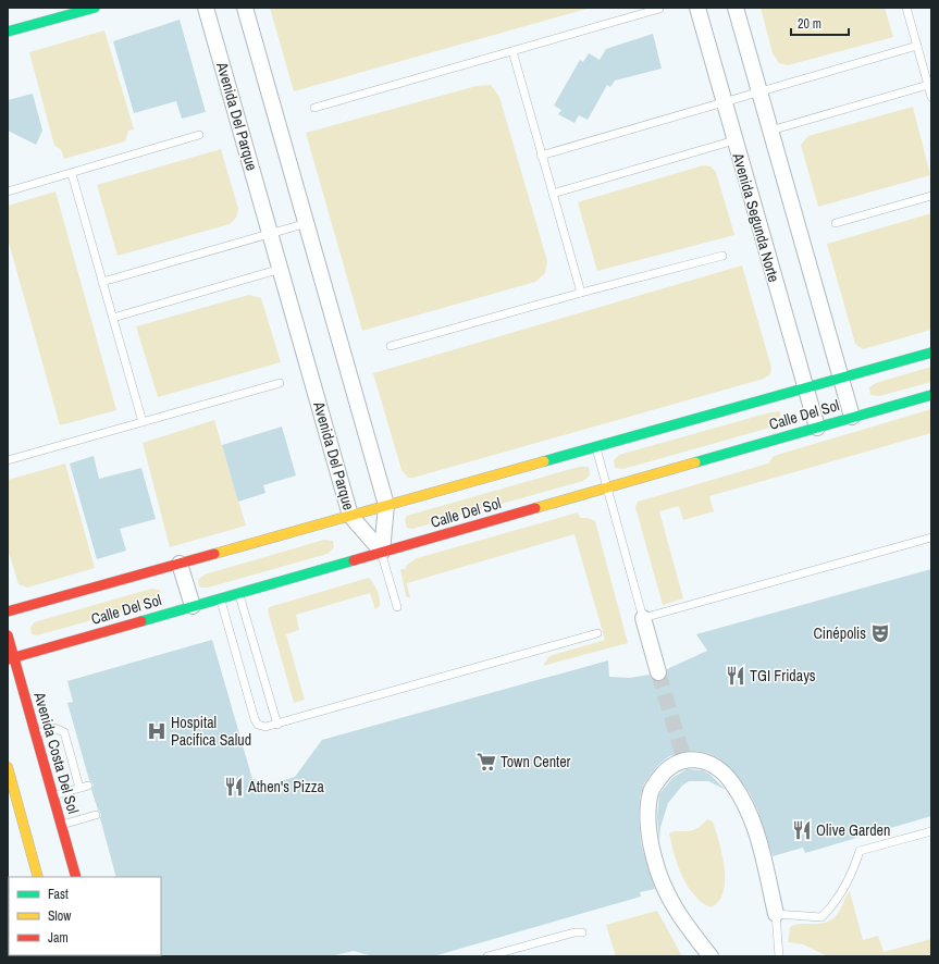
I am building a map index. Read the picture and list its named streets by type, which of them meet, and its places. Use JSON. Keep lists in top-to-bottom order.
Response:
{
  "streets": {
    "street": [
      "Avenida Del Parque",
      "Avenida Segunda Norte",
      "Calle Del Sol",
      "Avenida Costa Del Sol"
    ]
  },
  "crossings": [
    ["Avenida Del Parque", "Calle Del Sol"],
    ["Avenida Segunda Norte", "Calle Del Sol"],
    ["Calle Del Sol", "Avenida Costa Del Sol"]
  ],
  "places": {
    "theatre": ["Cinépolis"],
    "restaurant": ["TGI Fridays", "Athen's Pizza", "Olive Garden"],
    "hospital": ["Hospital Pacifica Salud"],
    "supermarket": ["Town Center"]
  },
  "legend": ["Fast", "Slow", "Jam"],
  "scale_bar": "20 m"
}
